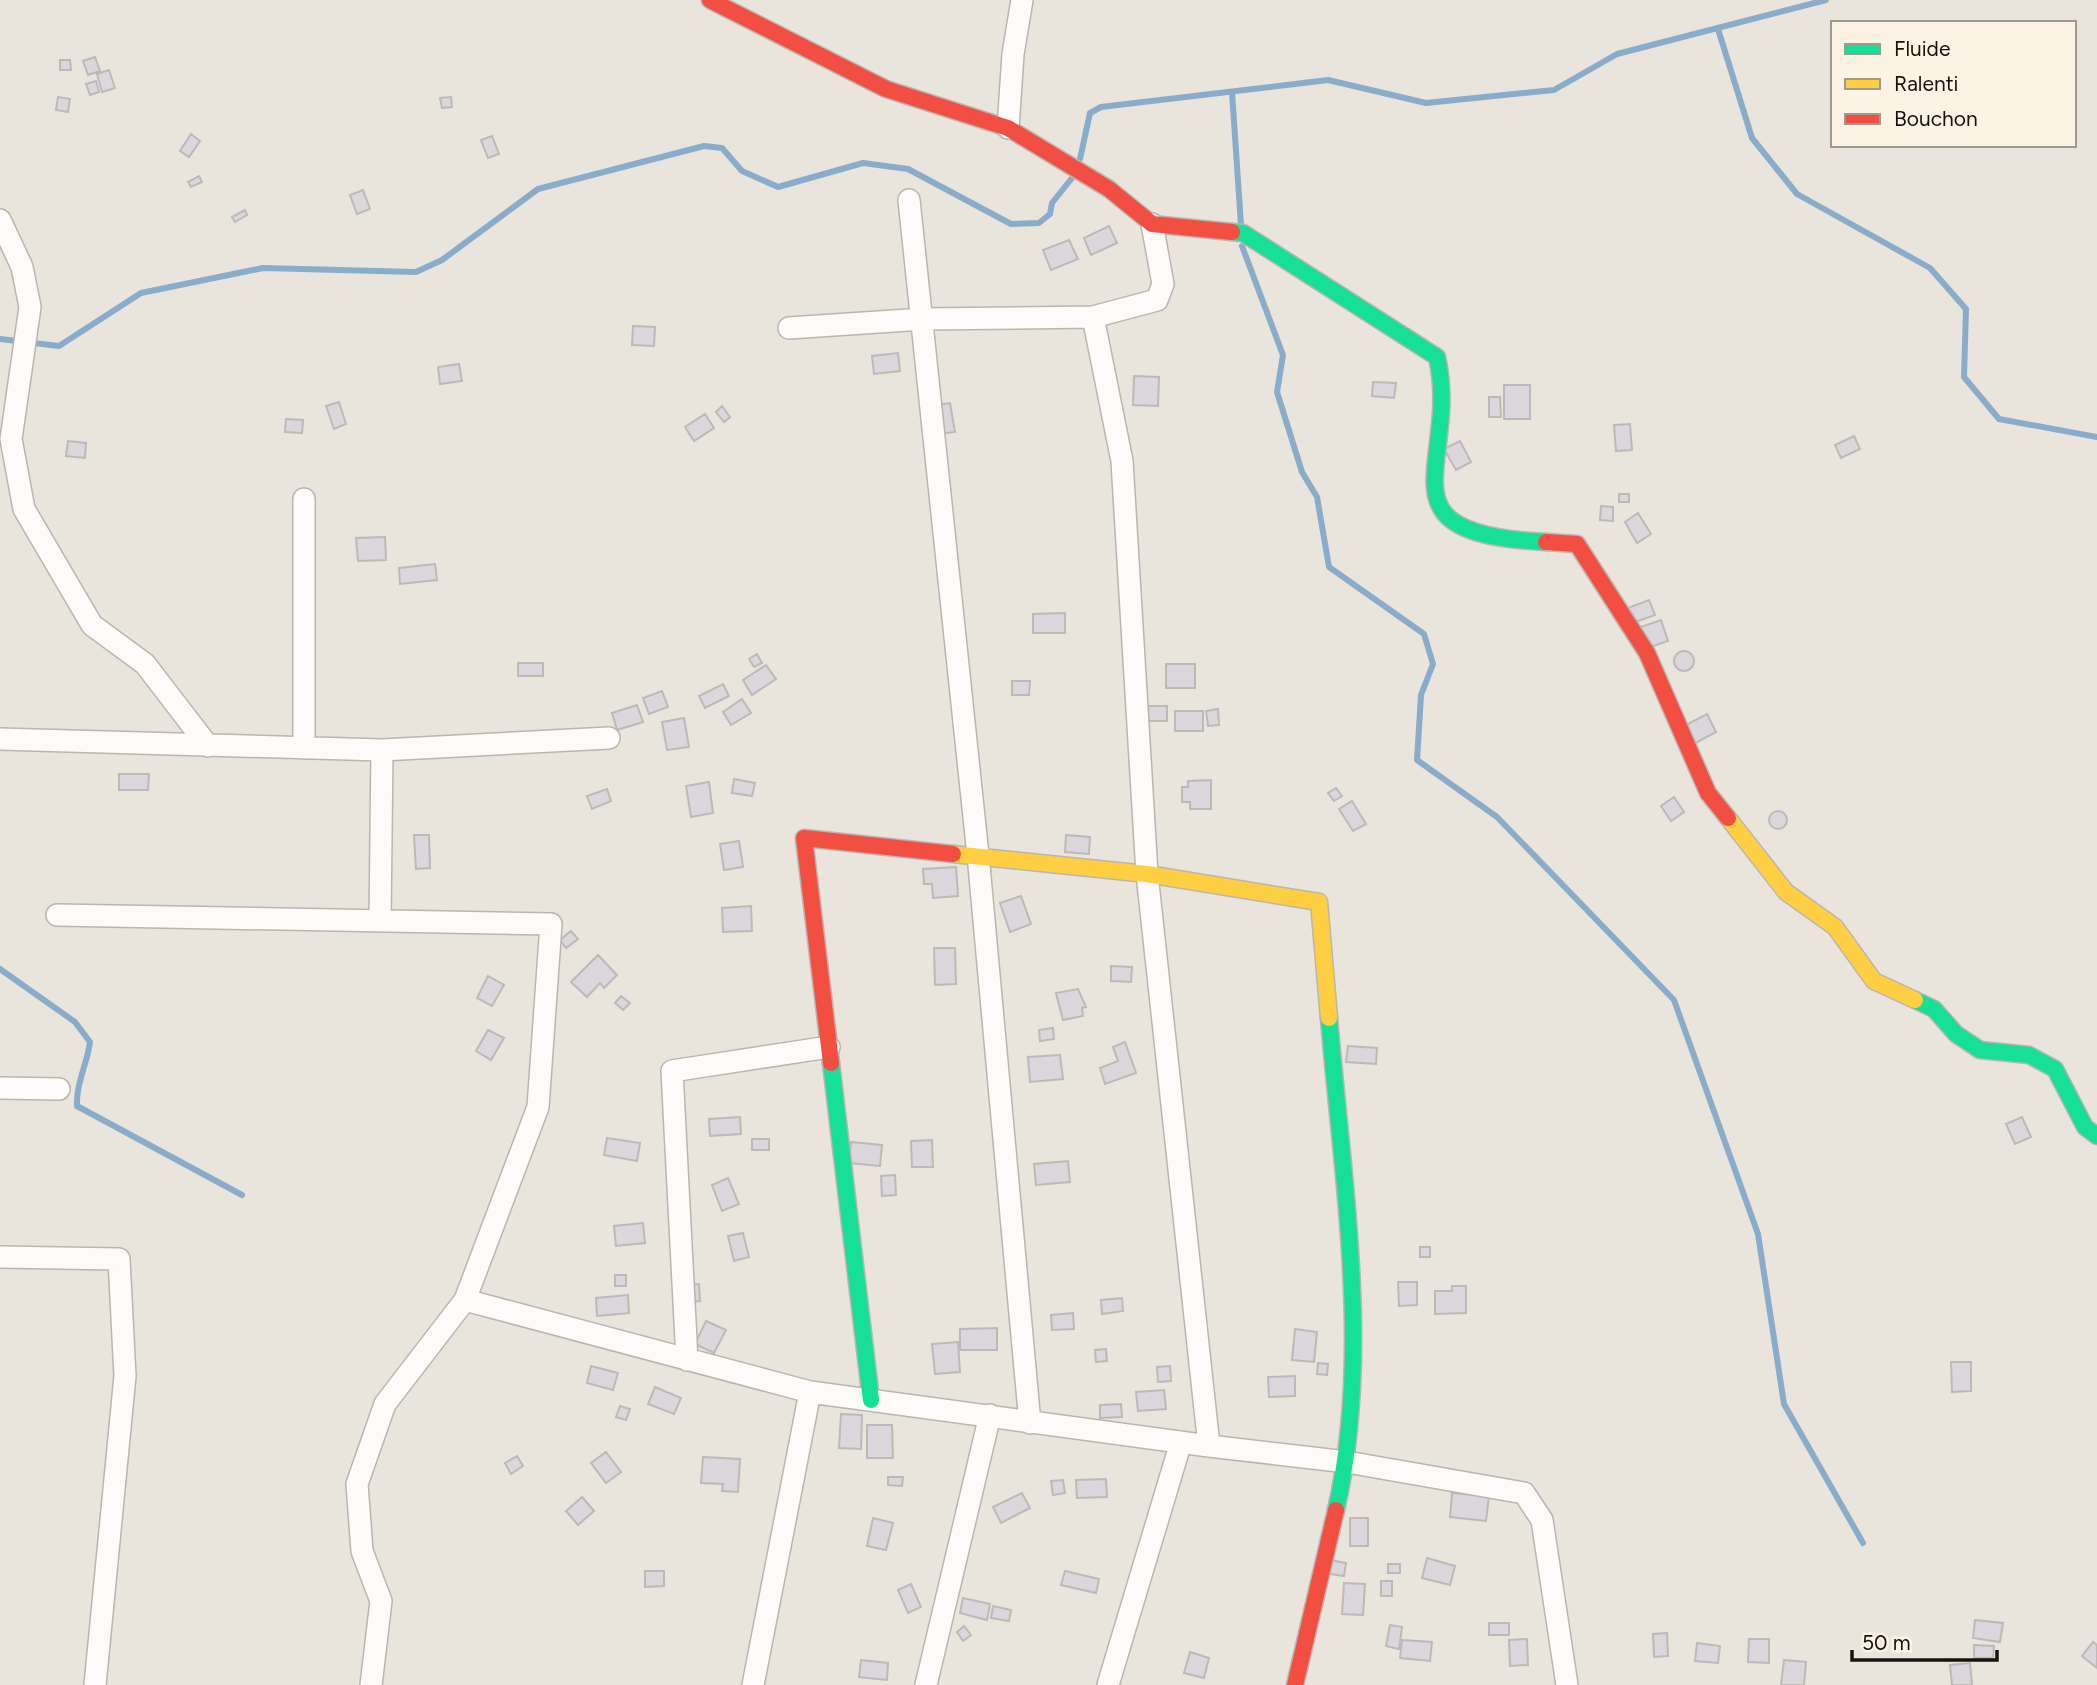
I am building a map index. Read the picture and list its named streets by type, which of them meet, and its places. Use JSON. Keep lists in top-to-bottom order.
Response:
{
  "legend": ["Fluide", "Ralenti", "Bouchon"],
  "scale_bar": "50 m"
}
